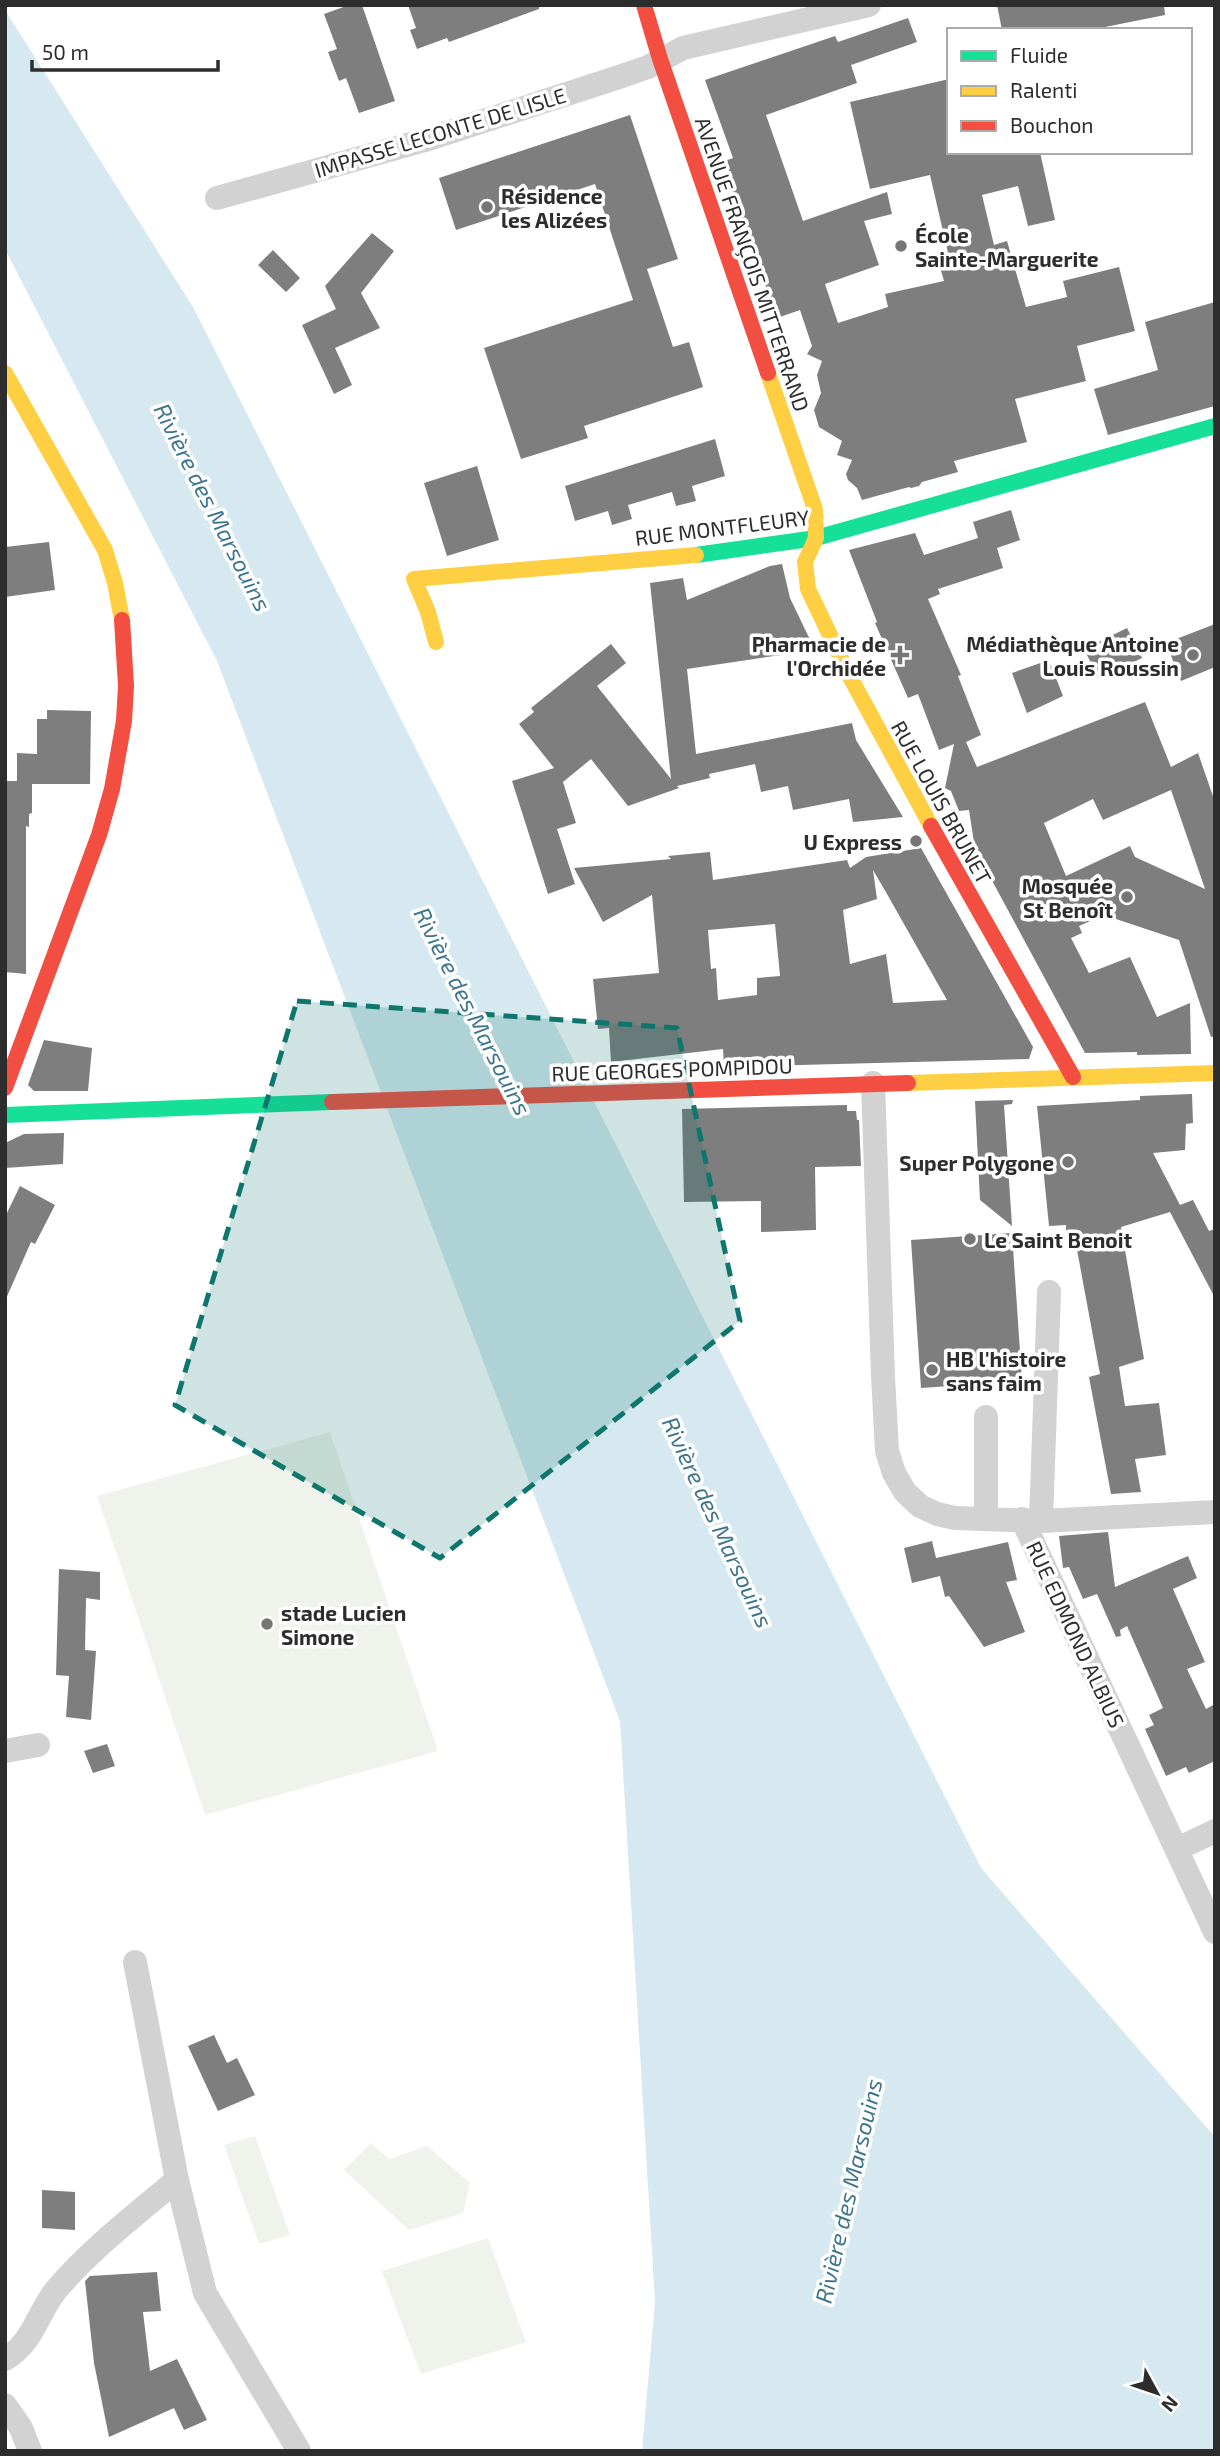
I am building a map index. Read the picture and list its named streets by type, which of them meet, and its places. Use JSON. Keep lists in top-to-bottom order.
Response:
{
  "streets": {
    "street": [
      "IMPASSE LECONTE DE LISLE",
      "AVENUE FRANÇOIS MITTERRAND",
      "RUE MONTFLEURY",
      "RUE LOUIS BRUNET",
      "RUE GEORGES POMPIDOU",
      "RUE EDMOND ALBIUS"
    ]
  },
  "crossings": [
    ["IMPASSE LECONTE DE LISLE", "AVENUE FRANÇOIS MITTERRAND"],
    ["AVENUE FRANÇOIS MITTERRAND", "RUE MONTFLEURY"],
    ["AVENUE FRANÇOIS MITTERRAND", "RUE LOUIS BRUNET"],
    ["RUE MONTFLEURY", "RUE LOUIS BRUNET"],
    ["RUE LOUIS BRUNET", "RUE GEORGES POMPIDOU"],
    ["RUE GEORGES POMPIDOU", "RUE EDMOND ALBIUS"]
  ],
  "water": ["Rivière des Marsouins"],
  "places": {
    "other": [
      "Résidence les Alizées",
      "École Sainte-Marguerite",
      "Médiathèque Antoine Louis Roussin",
      "U Express",
      "Mosquée St Benoît",
      "Super Polygone",
      "Le Saint Benoit",
      "HB l'histoire sans faim",
      "stade Lucien Simone"
    ],
    "health": ["Pharmacie de l'Orchidée"]
  },
  "legend": ["Fluide", "Ralenti", "Bouchon"],
  "scale_bar": "50 m",
  "north": "bottom right"
}
